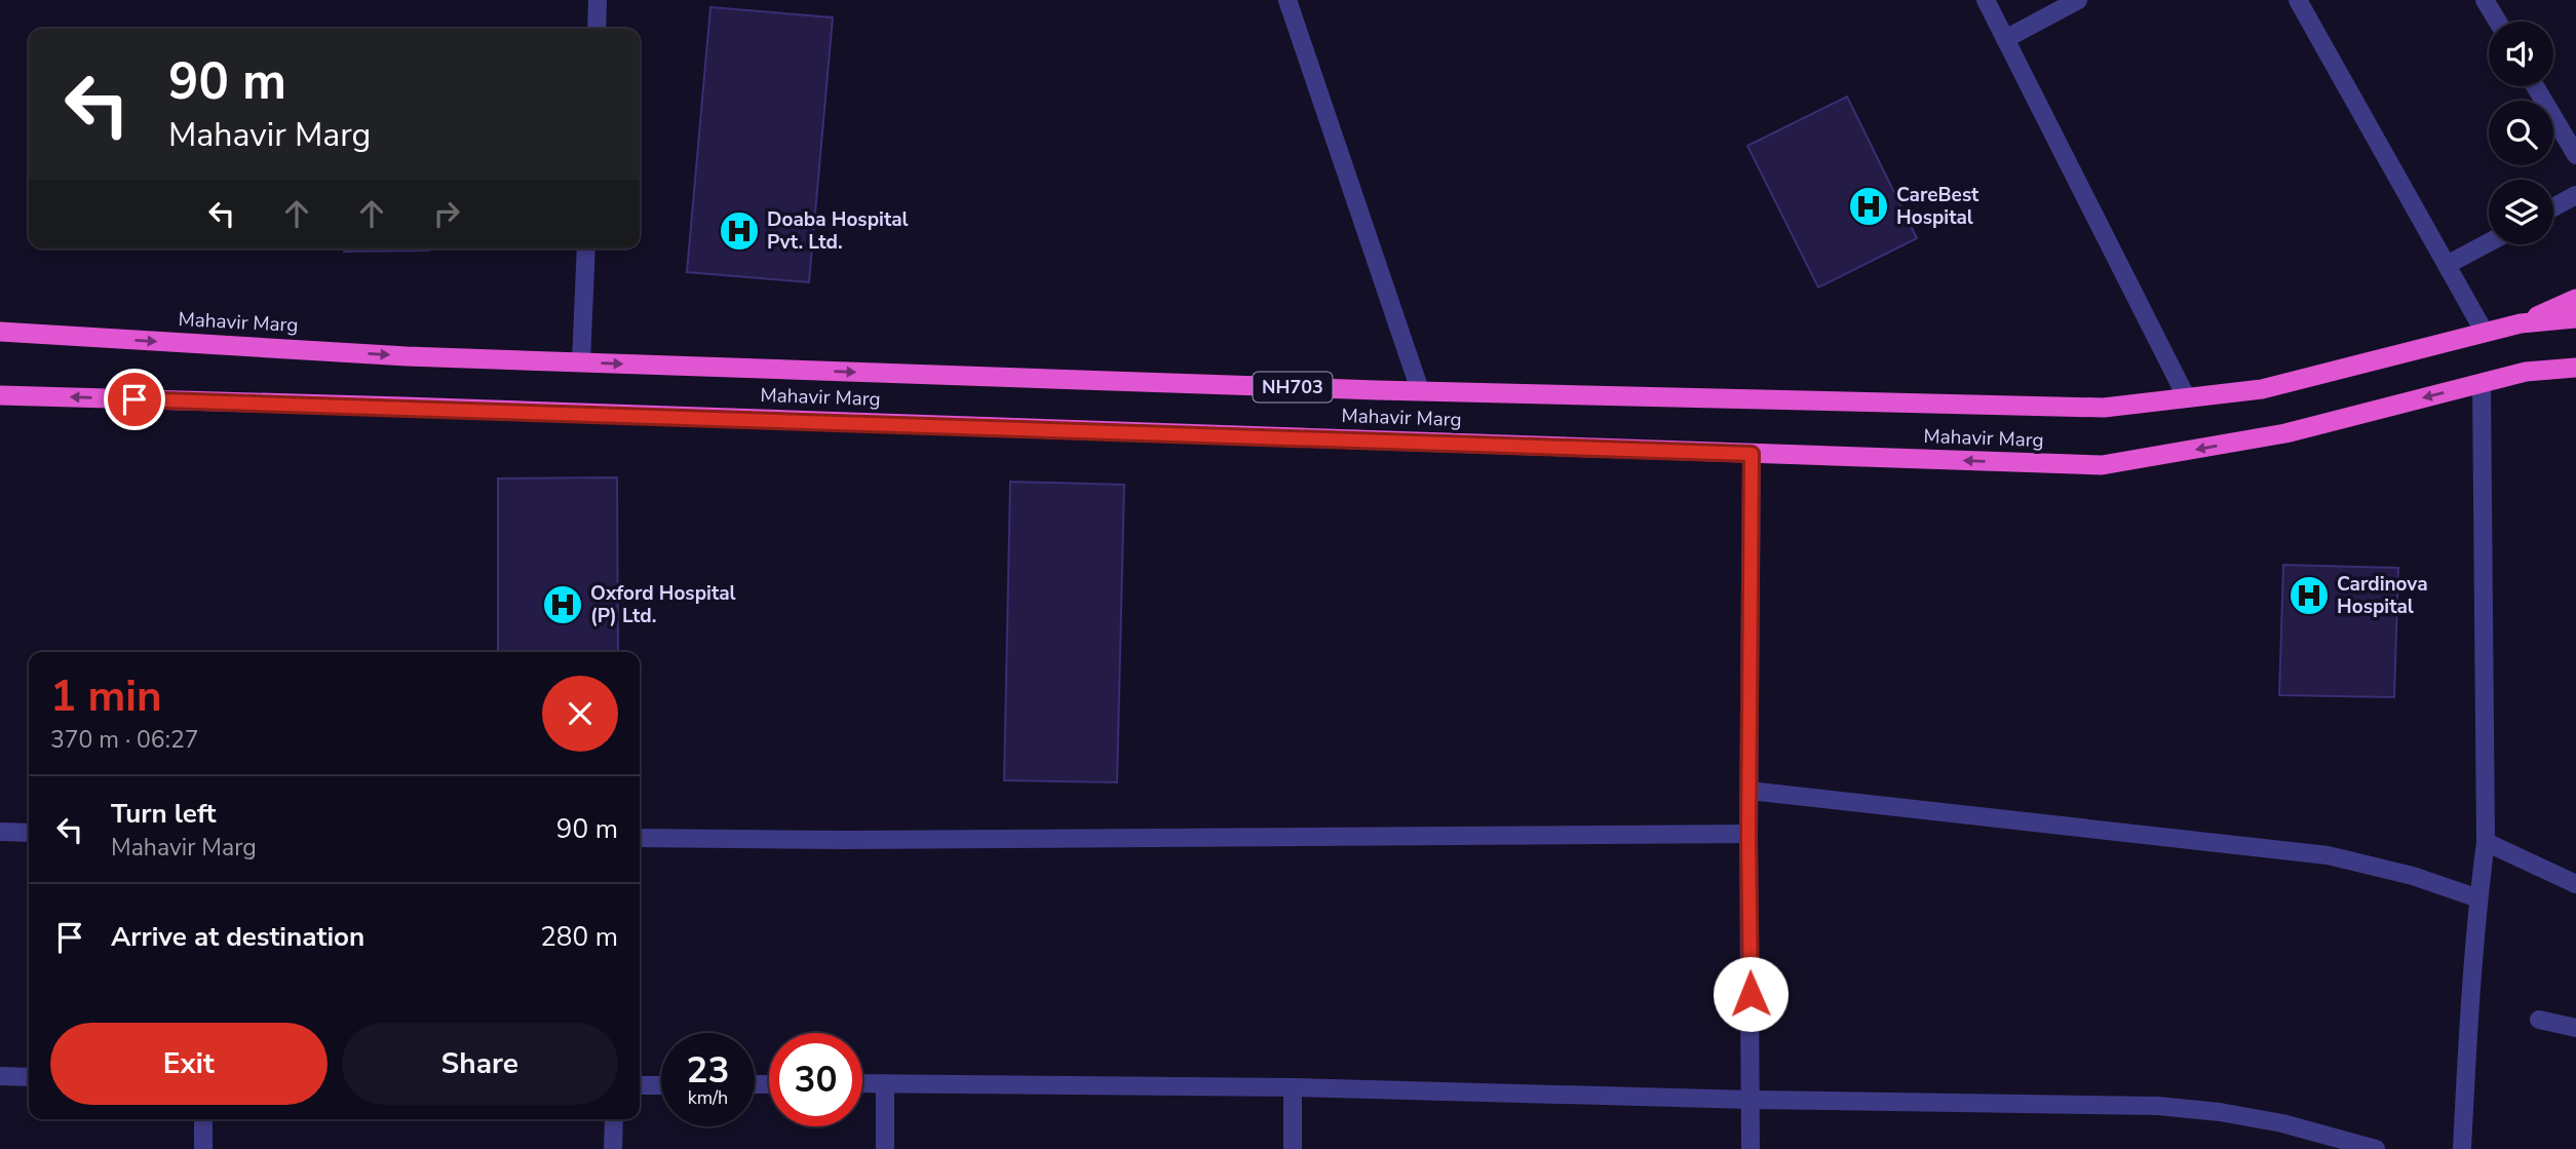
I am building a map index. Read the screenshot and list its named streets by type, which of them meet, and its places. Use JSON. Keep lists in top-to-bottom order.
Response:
{
  "streets": {
    "highway": ["Mahavir Marg", "NH703"]
  },
  "places": {
    "hospital": [
      "CareBest Hospital",
      "Doaba Hospital Pvt. Ltd.",
      "Cardinova Hospital",
      "Oxford Hospital (P) Ltd."
    ]
  },
  "page": {
    "turn": ["90 m", "Mahavir Marg"],
    "heading": ["1 min", "370 m · 06:27"],
    "list": [
      {
        "name": "Turn left",
        "note": "Mahavir Marg",
        "value": "90 m"
      },
      {
        "name": "Arrive at destination",
        "value": "280 m"
      }
    ],
    "buttons": ["Exit", "Share"],
    "speed": "23 km/h",
    "limit": "30"
  }
}
